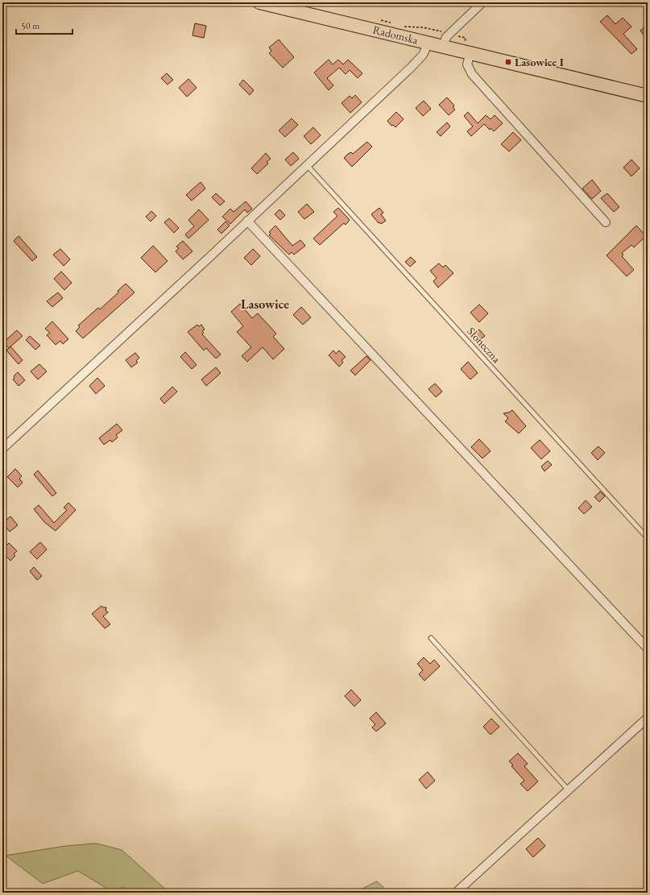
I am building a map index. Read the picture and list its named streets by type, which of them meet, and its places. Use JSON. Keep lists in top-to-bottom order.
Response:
{
  "streets": {
    "main road": ["Radomska"],
    "lane": ["Słoneczna"]
  },
  "districts": ["Lasowice"],
  "places": {
    "transit": ["Lasowice I"]
  },
  "scale_bar": "50 m"
}
